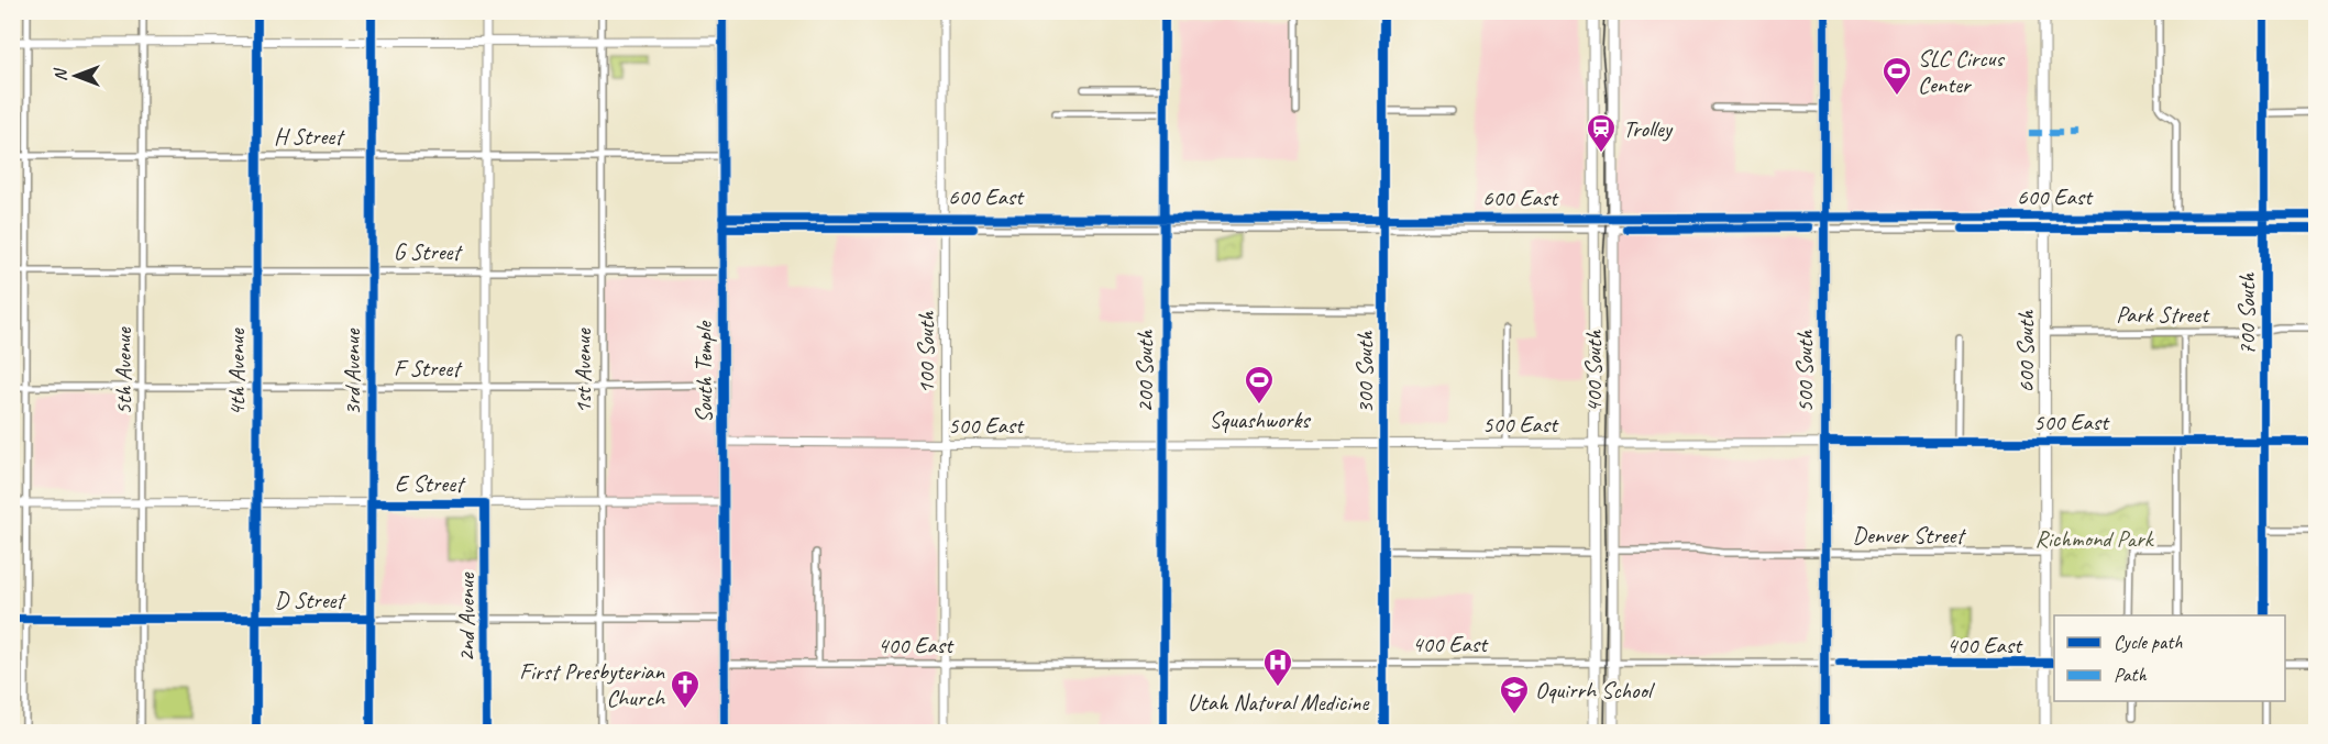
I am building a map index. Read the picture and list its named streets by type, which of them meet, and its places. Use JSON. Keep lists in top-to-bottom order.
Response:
{
  "streets": {
    "main road": [
      "600 South",
      "400 South",
      "500 South",
      "South Temple"
    ],
    "street": [
      "H Street",
      "600 East",
      "G Street",
      "Park Street",
      "700 South",
      "100 South",
      "F Street",
      "5th Avenue",
      "1st Avenue",
      "200 South",
      "4th Avenue",
      "3rd Avenue",
      "300 South",
      "500 East",
      "E Street",
      "Denver Street",
      "D Street",
      "2nd Avenue",
      "400 East"
    ]
  },
  "crossings": [
    ["H Street", "5th Avenue"],
    ["H Street", "1st Avenue"],
    ["H Street", "4th Avenue"],
    ["H Street", "3rd Avenue"],
    ["H Street", "South Temple"],
    ["H Street", "2nd Avenue"],
    ["600 East", "700 South"],
    ["600 East", "600 South"],
    ["600 East", "100 South"],
    ["600 East", "200 South"],
    ["600 East", "400 South"],
    ["600 East", "500 South"],
    ["600 East", "South Temple"],
    ["600 East", "300 South"],
    ["G Street", "5th Avenue"],
    ["G Street", "1st Avenue"],
    ["G Street", "4th Avenue"],
    ["G Street", "3rd Avenue"],
    ["G Street", "South Temple"],
    ["G Street", "2nd Avenue"],
    ["Park Street", "700 South"],
    ["Park Street", "600 South"],
    ["700 South", "500 East"],
    ["600 South", "500 East"],
    ["600 South", "Denver Street"],
    ["600 South", "400 East"],
    ["100 South", "500 East"],
    ["100 South", "400 East"],
    ["F Street", "5th Avenue"],
    ["F Street", "1st Avenue"],
    ["F Street", "4th Avenue"],
    ["F Street", "3rd Avenue"],
    ["F Street", "South Temple"],
    ["F Street", "2nd Avenue"],
    ["5th Avenue", "E Street"],
    ["5th Avenue", "D Street"],
    ["1st Avenue", "E Street"],
    ["1st Avenue", "D Street"],
    ["200 South", "500 East"],
    ["200 South", "400 East"],
    ["400 South", "500 East"],
    ["400 South", "Denver Street"],
    ["400 South", "400 East"],
    ["500 South", "500 East"],
    ["500 South", "Denver Street"],
    ["500 South", "400 East"],
    ["4th Avenue", "E Street"],
    ["4th Avenue", "D Street"],
    ["3rd Avenue", "E Street"],
    ["3rd Avenue", "D Street"],
    ["South Temple", "500 East"],
    ["South Temple", "E Street"],
    ["South Temple", "D Street"],
    ["South Temple", "400 East"],
    ["300 South", "500 East"],
    ["300 South", "400 East"],
    ["E Street", "2nd Avenue"],
    ["D Street", "2nd Avenue"]
  ],
  "parks": ["Richmond Park"],
  "places": {
    "sports": ["SLC Circus Center", "Squashworks"],
    "station": ["Trolley"],
    "hospital": ["Utah Natural Medicine"],
    "church": ["First Presbyterian Church"],
    "school or university": ["Oquirrh School"]
  },
  "legend": ["Cycle path", "Path"],
  "north": "left"
}
